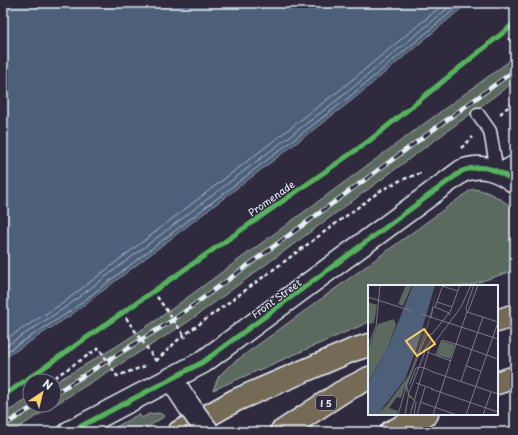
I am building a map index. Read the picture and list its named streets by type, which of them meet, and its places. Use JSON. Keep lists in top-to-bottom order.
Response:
{
  "streets": {
    "highway": ["I 5"],
    "street": ["Front Street"],
    "cycle path": ["Promenade"]
  },
  "north": "top right"
}
